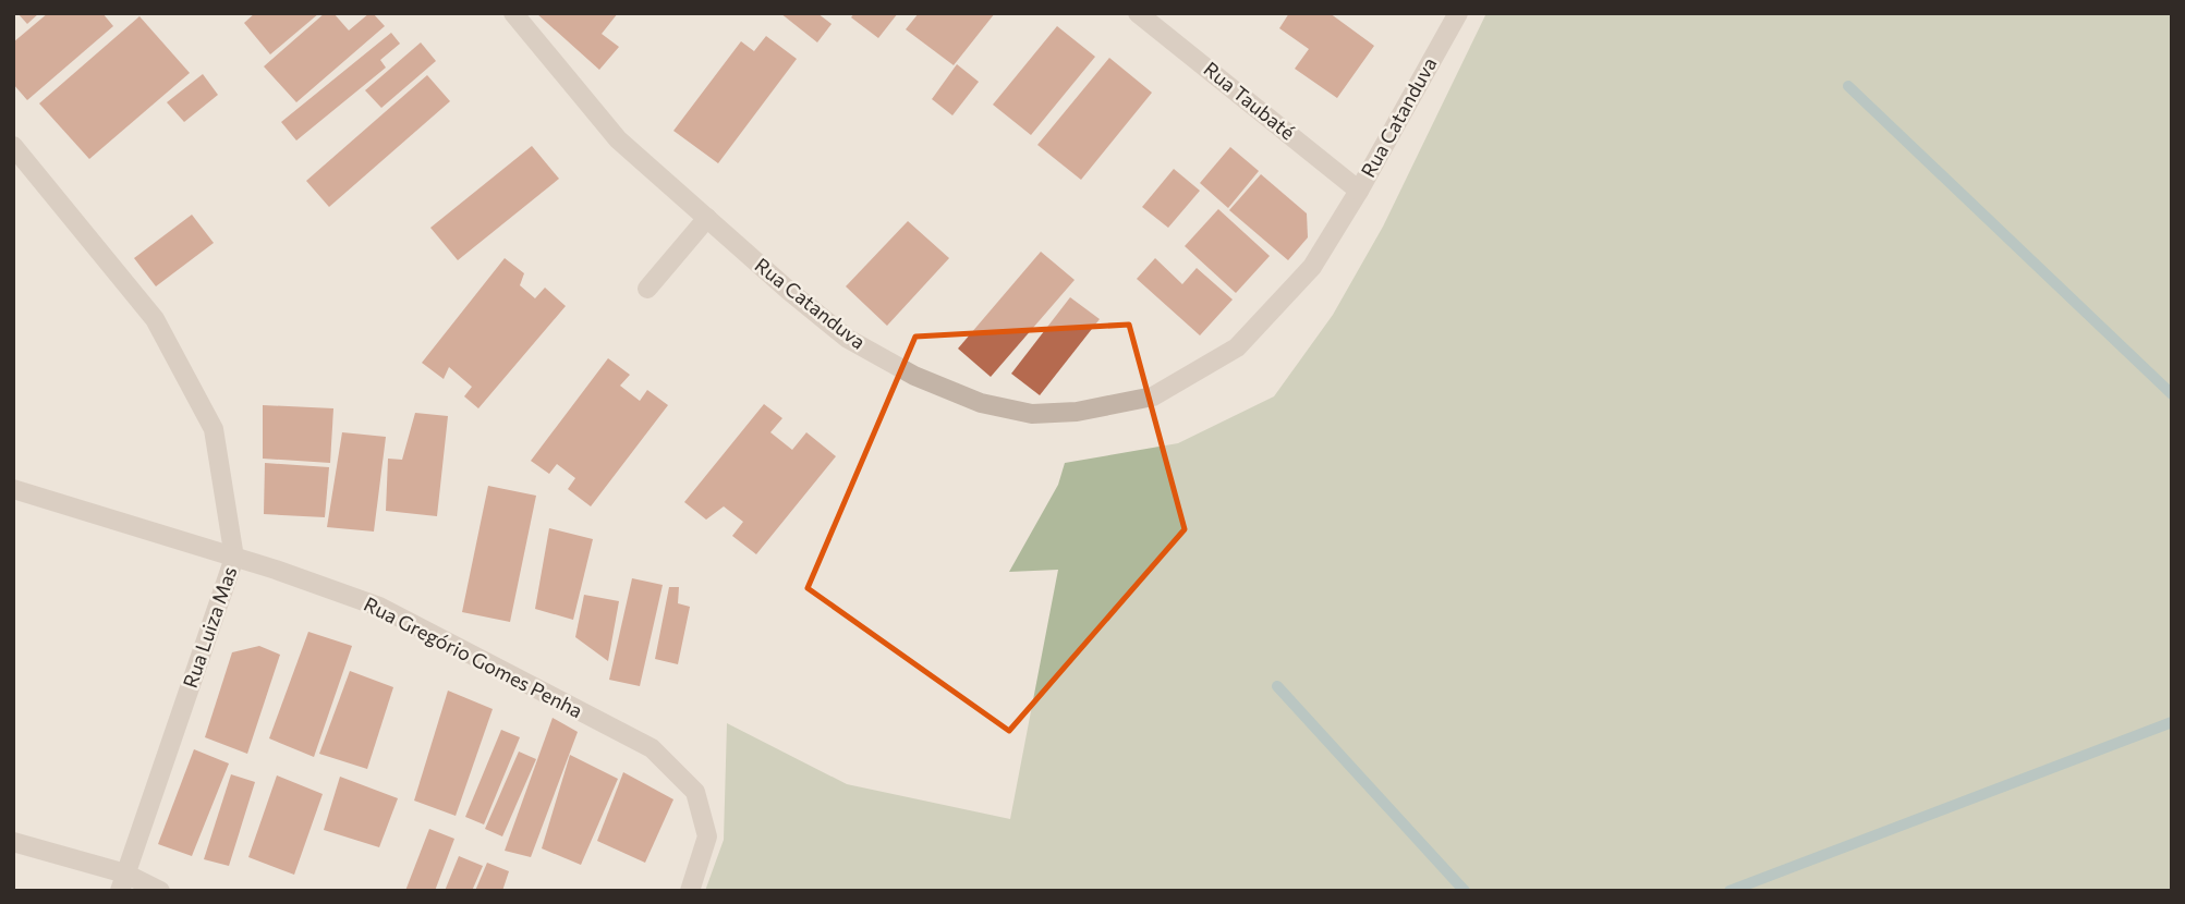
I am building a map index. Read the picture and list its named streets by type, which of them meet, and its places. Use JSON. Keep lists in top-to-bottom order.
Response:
{
  "streets": {
    "street": [
      "Rua Taubaté",
      "Rua Catanduva",
      "Rua Luiza Mas",
      "Rua Gregório Gomes Penha"
    ]
  },
  "crossings": [
    ["Rua Taubaté", "Rua Catanduva"],
    ["Rua Luiza Mas", "Rua Gregório Gomes Penha"]
  ]
}
